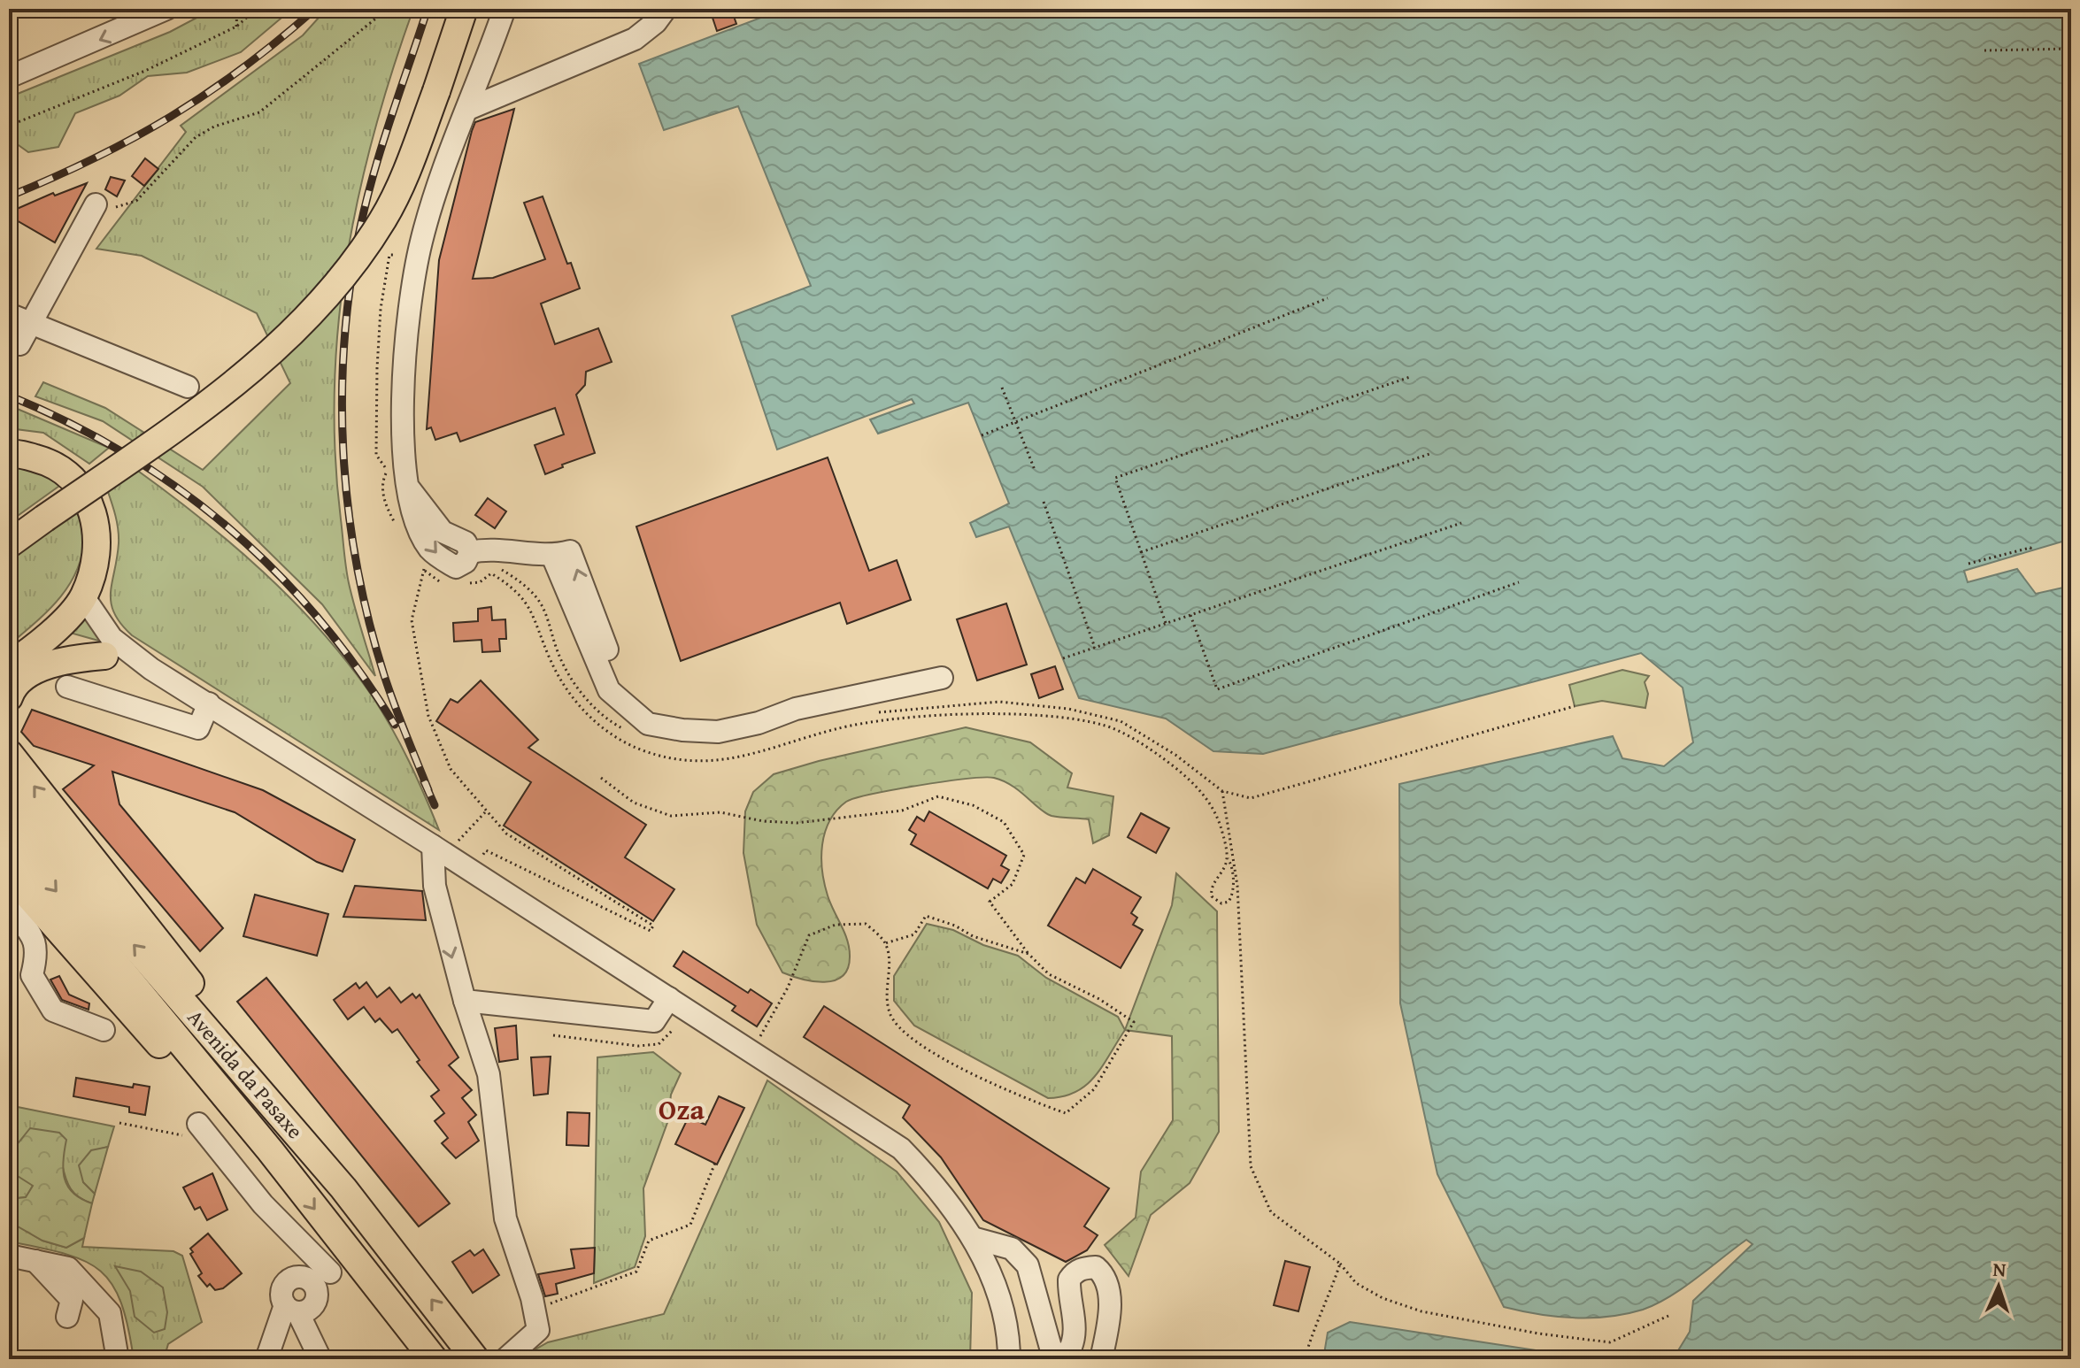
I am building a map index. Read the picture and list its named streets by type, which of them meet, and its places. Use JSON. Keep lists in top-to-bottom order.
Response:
{
  "streets": {
    "main road": ["Avenida da Pasaxe"]
  },
  "districts": ["Oza"],
  "north": "top"
}
